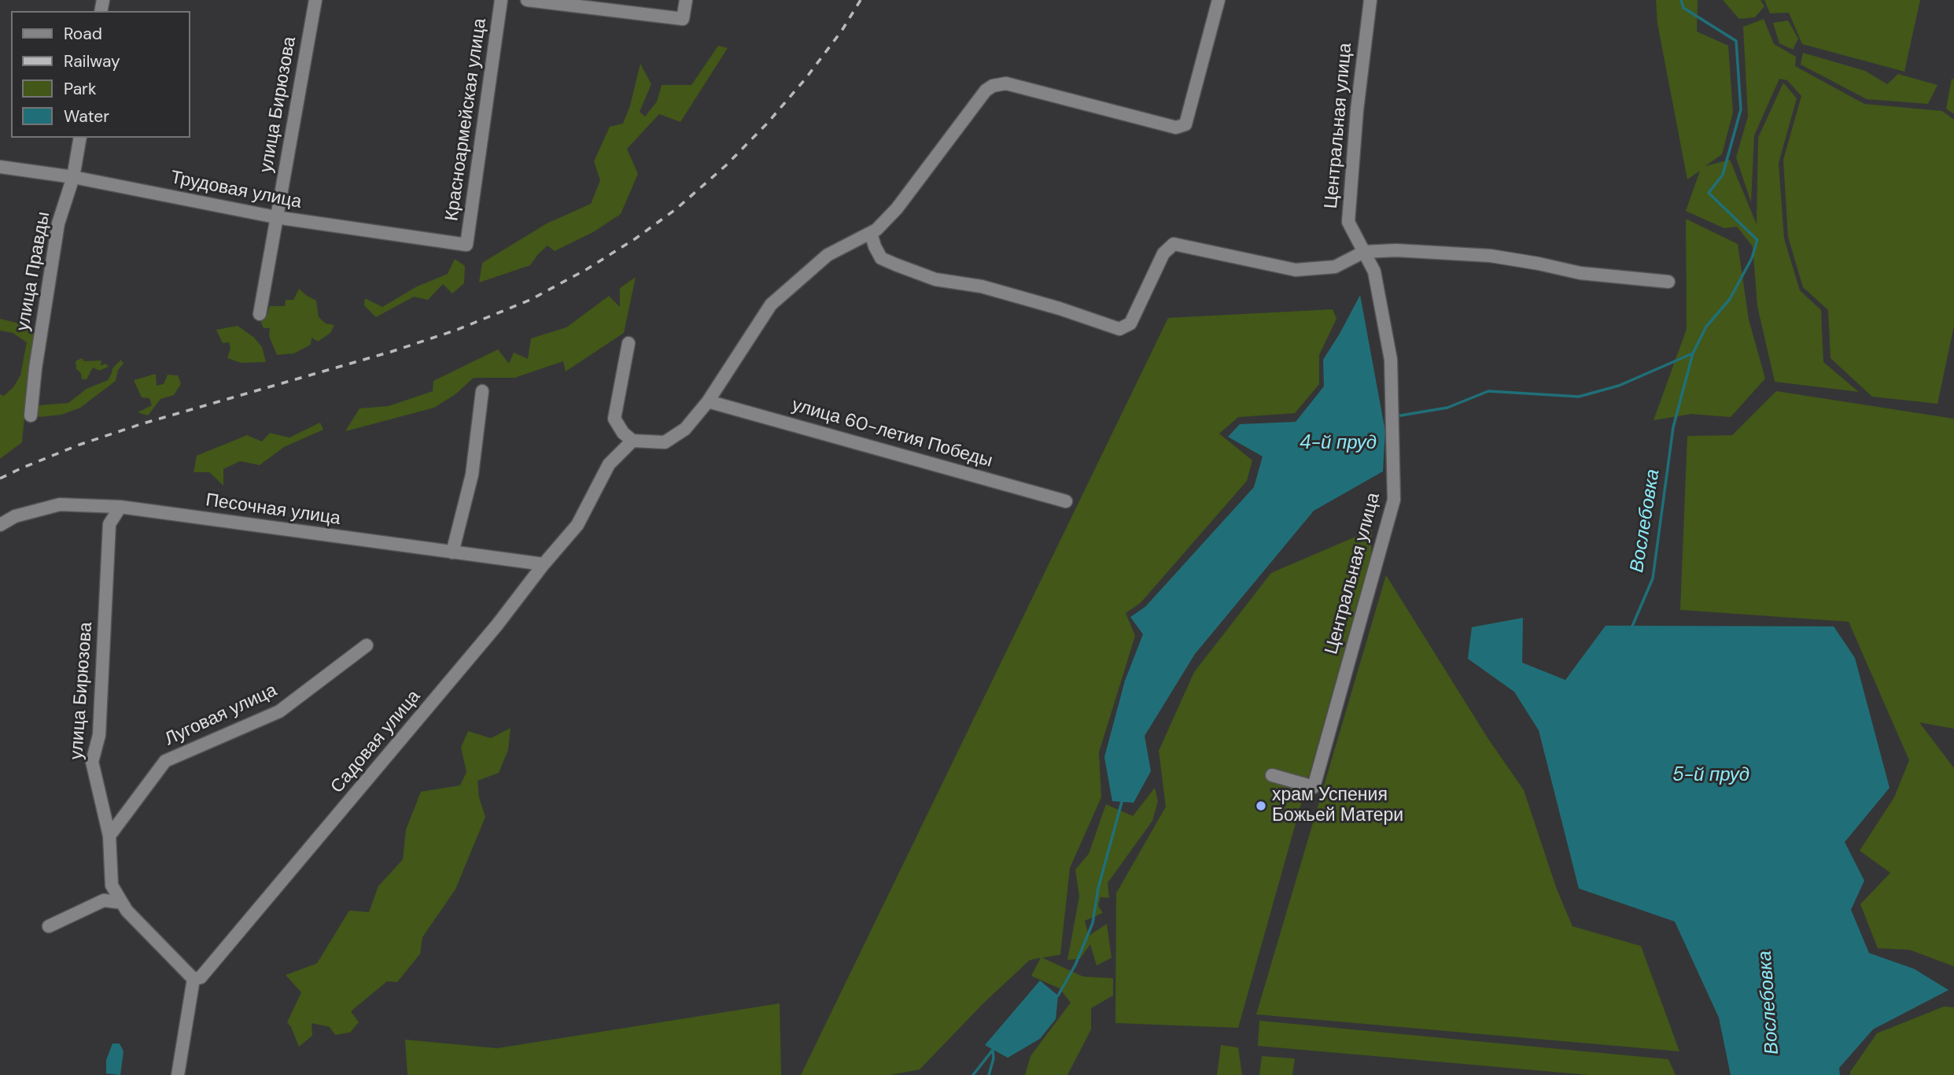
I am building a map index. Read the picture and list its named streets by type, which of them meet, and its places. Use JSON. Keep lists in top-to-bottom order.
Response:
{
  "streets": {
    "street": [
      "улица Бирюзова",
      "Красноармейская улица",
      "Центральная улица",
      "Трудовая улица",
      "улица Правды",
      "улица 60-летия Победы",
      "Песочная улица",
      "Луговая улица",
      "Садовая улица"
    ]
  },
  "crossings": [
    ["улица Бирюзова", "Трудовая улица"],
    ["улица Бирюзова", "Песочная улица"],
    ["улица Бирюзова", "Луговая улица"],
    ["улица Бирюзова", "Садовая улица"],
    ["Красноармейская улица", "Трудовая улица"],
    ["Трудовая улица", "улица Правды"],
    ["Песочная улица", "Садовая улица"]
  ],
  "water": ["4-й пруд", "Вослебовка", "5-й пруд"],
  "places": ["храм Успения Божьей Матери"],
  "legend": [
    "Road",
    "Railway",
    "Park",
    "Water"
  ]
}
